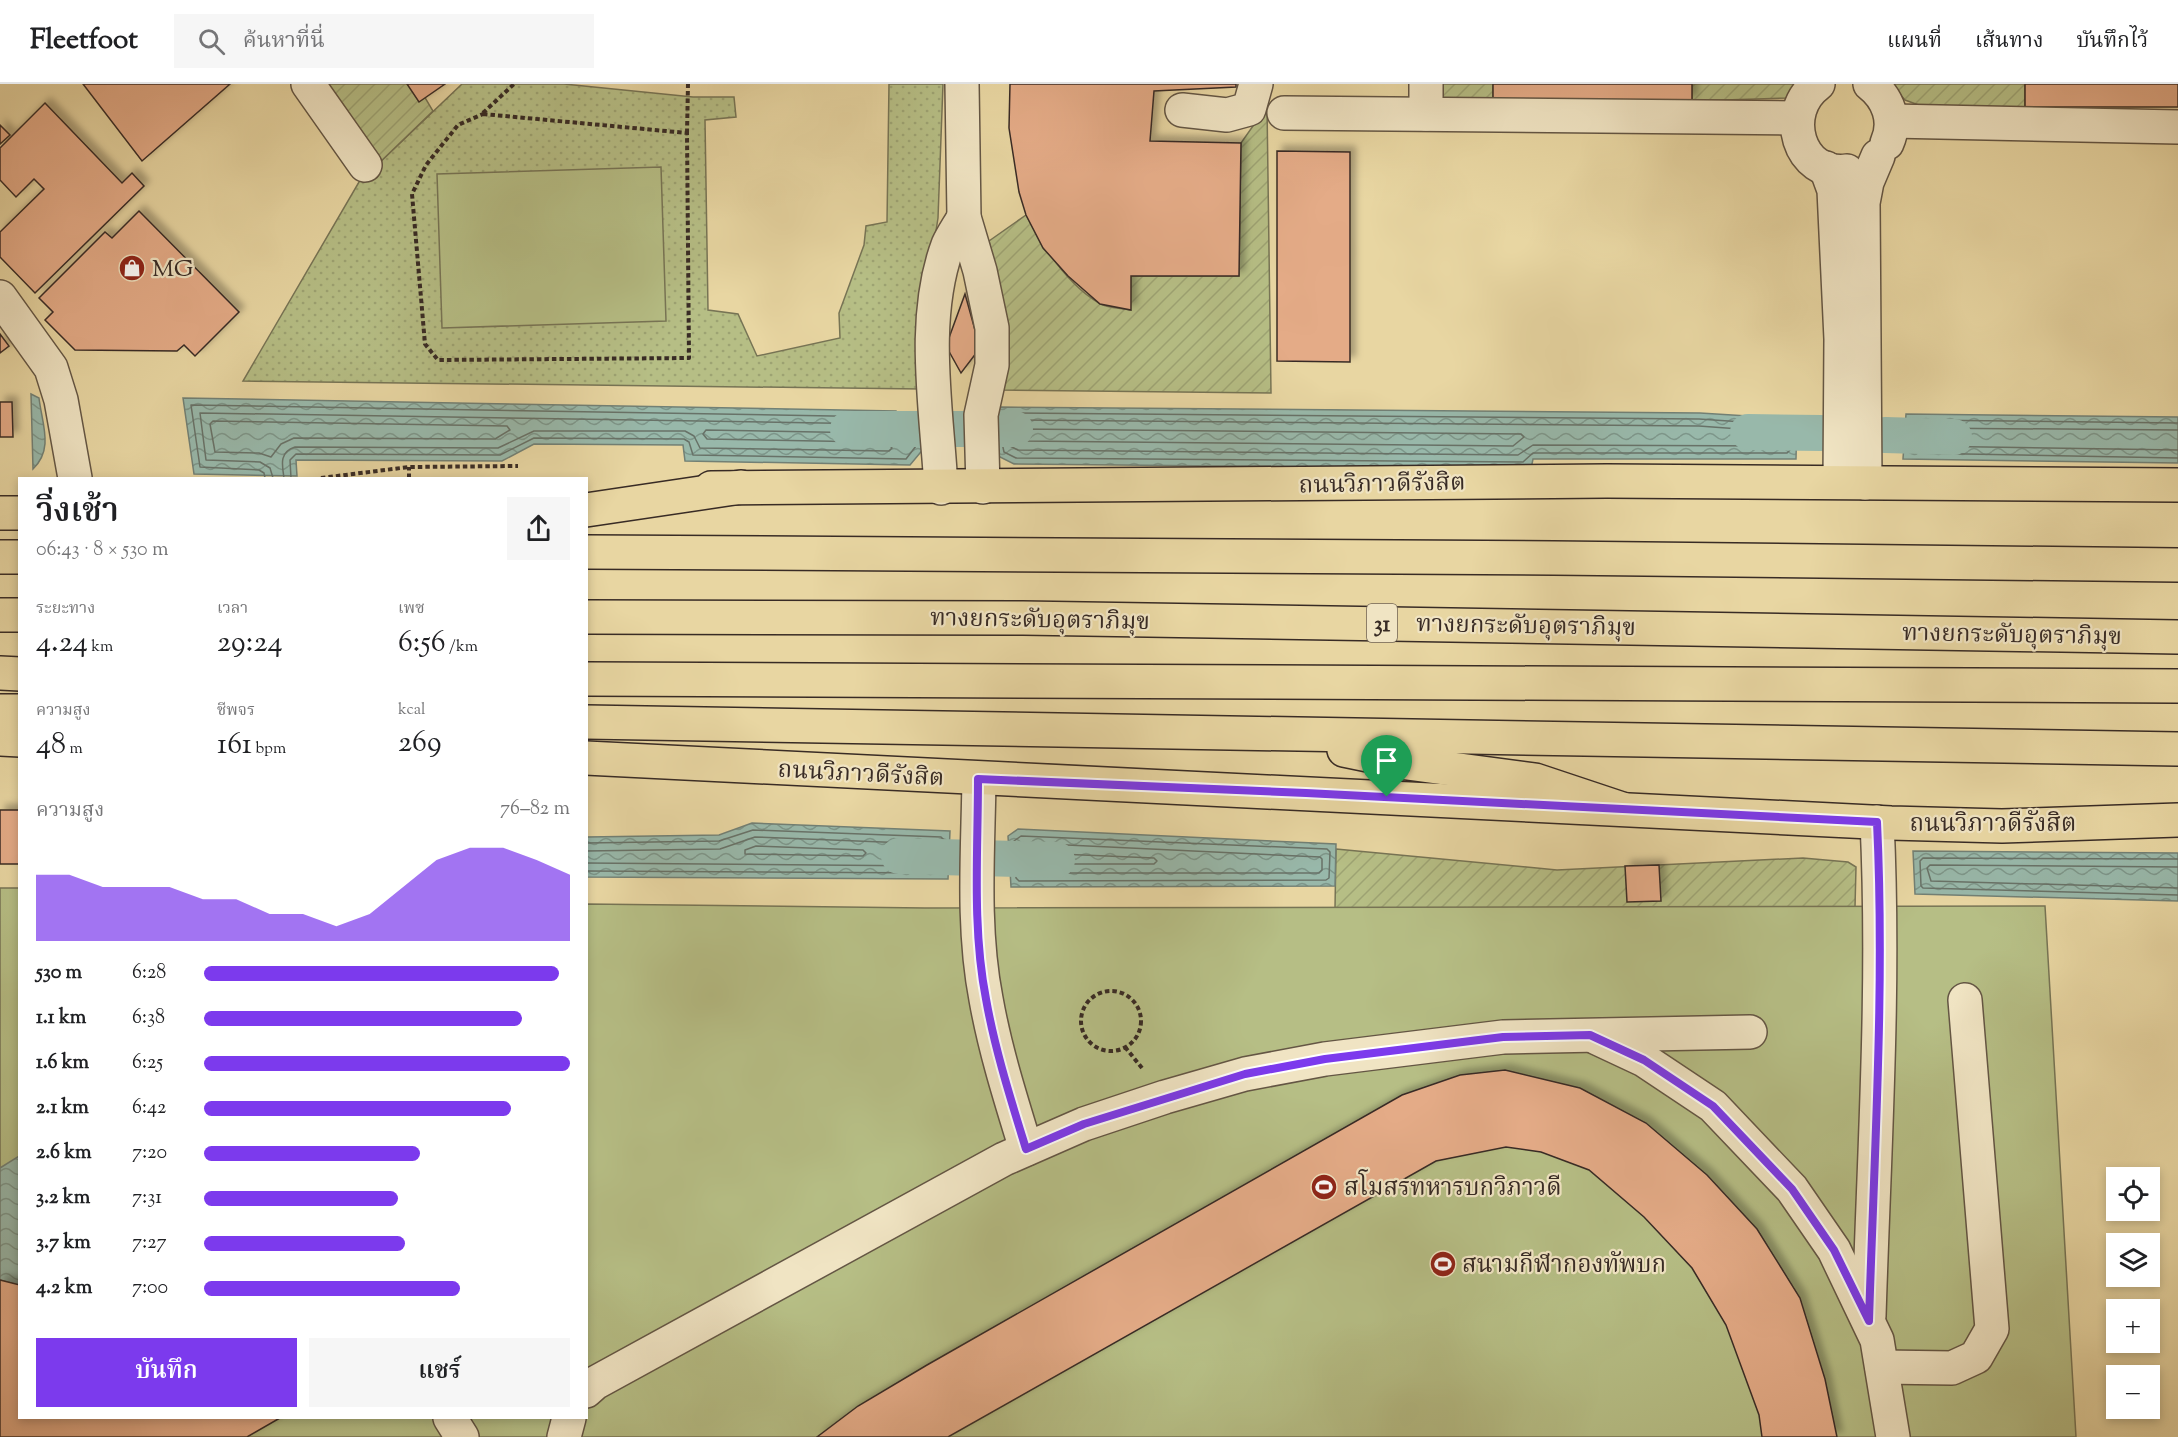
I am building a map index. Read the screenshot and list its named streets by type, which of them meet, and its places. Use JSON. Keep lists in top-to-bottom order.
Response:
{
  "streets": {
    "main road": ["ถนนวิภาวดีรังสิต", "ทางยกระดับอุตราภิมุข", "31"]
  },
  "places": {
    "shop": ["MG"],
    "sports": ["สโมสรทหารบกวิภาวดี", "สนามกีฬากองทัพบก"]
  },
  "page": {
    "header": "Fleetfoot",
    "search": "ค้นหาที่นี่",
    "nav": ["แผนที่", "เส้นทาง", "บันทึกไว้"],
    "heading": ["วิ่งเช้า", "06:43 · 8 × 530 m"],
    "stats": [
      ["ระยะทาง", "4.24 km"],
      ["เวลา", "29:24"],
      ["เพซ", "6:56 /km"],
      ["ความสูง", "48 m"],
      ["ชีพจร", "161 bpm"],
      ["kcal", "269"]
    ],
    "chart": ["ความสูง", "76–82 m"],
    "list": [
      {
        "name": "530 m",
        "note": "6:28"
      },
      {
        "name": "1.1 km",
        "note": "6:38"
      },
      {
        "name": "1.6 km",
        "note": "6:25"
      },
      {
        "name": "2.1 km",
        "note": "6:42"
      },
      {
        "name": "2.6 km",
        "note": "7:20"
      },
      {
        "name": "3.2 km",
        "note": "7:31"
      },
      {
        "name": "3.7 km",
        "note": "7:27"
      },
      {
        "name": "4.2 km",
        "note": "7:00"
      }
    ],
    "map_buttons": ["+", "−"],
    "buttons": ["บันทึก", "แชร์"]
  }
}
